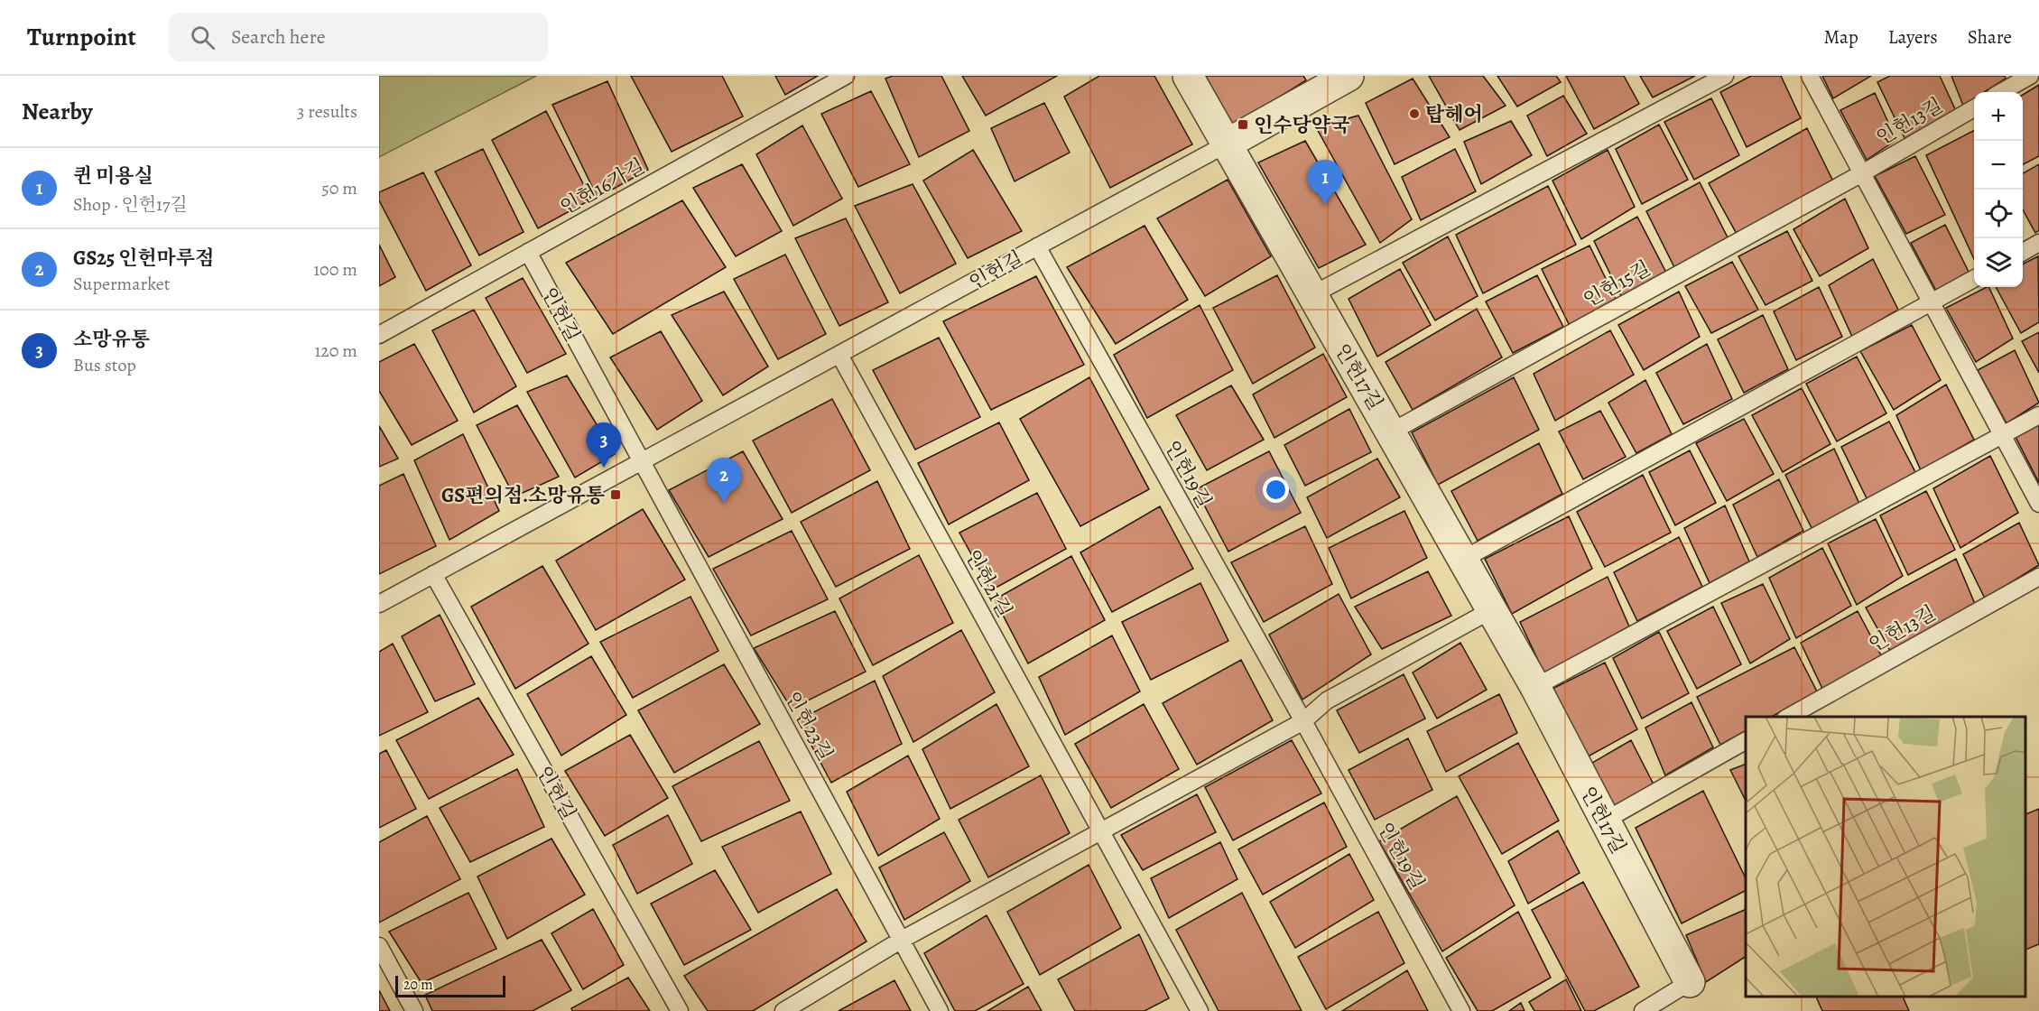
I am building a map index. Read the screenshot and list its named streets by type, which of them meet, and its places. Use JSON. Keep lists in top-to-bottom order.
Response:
{
  "streets": {
    "street": ["인헌길", "인헌17길"],
    "lane": [
      "인헌13길",
      "인헌16가길",
      "인헌15길",
      "인헌19길",
      "인헌21길",
      "인헌23길"
    ]
  },
  "crossings": [
    ["인헌13길", "인헌15길"],
    ["인헌16가길", "인헌길"],
    ["인헌길", "인헌17길"],
    ["인헌길", "인헌19길"],
    ["인헌길", "인헌21길"],
    ["인헌길", "인헌23길"],
    ["인헌15길", "인헌17길"]
  ],
  "places": {
    "other": ["탑헤어"],
    "transit": ["인수당약국", "GS편의점.소망유통"]
  },
  "scale_bar": "20 m",
  "page": {
    "header": "Turnpoint",
    "search": "Search here",
    "nav": ["Map", "Layers", "Share"],
    "heading": ["Nearby", "3 results"],
    "map_buttons": ["+", "−"],
    "list": [
      {
        "mark": "1",
        "name": "퀸 미용실",
        "note": "Shop · 인헌17길",
        "value": "50 m"
      },
      {
        "mark": "2",
        "name": "GS25 인헌마루점",
        "note": "Supermarket",
        "value": "100 m"
      },
      {
        "mark": "3",
        "name": "소망유통",
        "note": "Bus stop",
        "value": "120 m"
      }
    ],
    "pins": ["1", "3", "2"],
    "scale": "20 m"
  }
}
